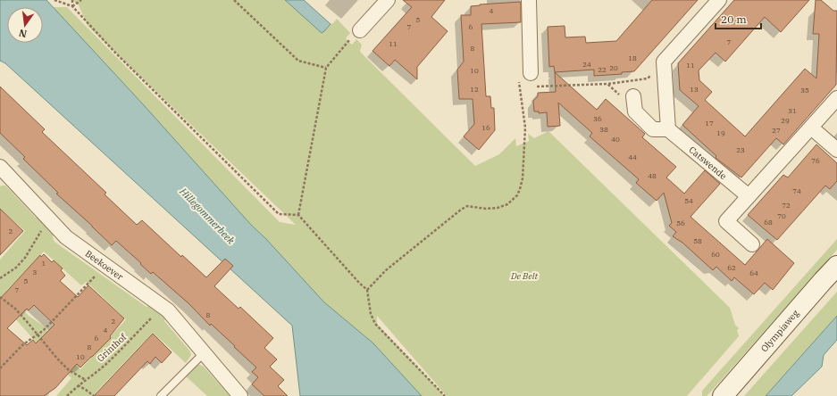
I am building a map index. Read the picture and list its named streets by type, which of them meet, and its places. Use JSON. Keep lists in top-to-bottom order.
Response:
{
  "streets": {
    "main road": ["Olympiaweg"],
    "street": ["Catswende", "Beekoever"],
    "path": ["Grinthof"]
  },
  "crossings": [
    ["Beekoever", "Grinthof"]
  ],
  "water": ["Hillegommerbeek"],
  "parks": ["De Belt"],
  "house_numbers": [
    "4",
    "5",
    "7",
    "6",
    "7",
    "11",
    "8",
    "18",
    "24",
    "11",
    "20",
    "22",
    "10",
    "12",
    "13",
    "35",
    "31",
    "36",
    "29",
    "17",
    "16",
    "38",
    "27",
    "19",
    "40",
    "23",
    "44",
    "76",
    "48",
    "74",
    "54",
    "72",
    "70",
    "68",
    "56",
    "2",
    "58",
    "60",
    "1",
    "62",
    "3",
    "64",
    "5",
    "7",
    "8",
    "2",
    "4",
    "6",
    "8",
    "10"
  ],
  "scale_bar": "20 m",
  "north": "bottom"
}
